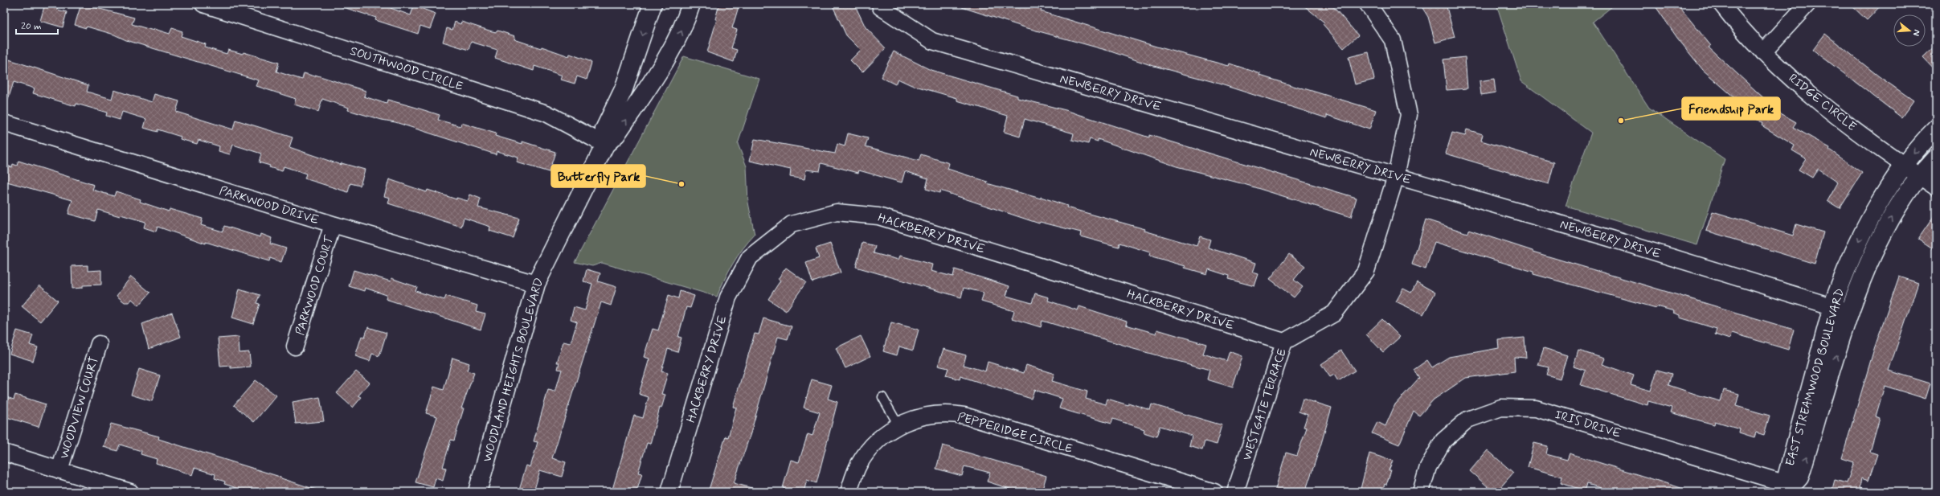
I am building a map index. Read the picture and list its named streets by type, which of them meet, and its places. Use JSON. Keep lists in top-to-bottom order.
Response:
{
  "streets": {
    "street": [
      "SOUTHWOOD CIRCLE",
      "NEWBERRY DRIVE",
      "RIDGE CIRCLE",
      "PARKWOOD DRIVE",
      "HACKBERRY DRIVE",
      "PARKWOOD COURT",
      "WOODLAND HEIGHTS BOULEVARD",
      "EAST STREAMWOOD BOULEVARD",
      "WESTGATE TERRACE",
      "WOODVIEW COURT",
      "IRIS DRIVE",
      "PEPPERIDGE CIRCLE"
    ]
  },
  "crossings": [
    ["SOUTHWOOD CIRCLE", "WOODLAND HEIGHTS BOULEVARD"],
    ["NEWBERRY DRIVE", "EAST STREAMWOOD BOULEVARD"],
    ["NEWBERRY DRIVE", "WESTGATE TERRACE"],
    ["RIDGE CIRCLE", "EAST STREAMWOOD BOULEVARD"],
    ["PARKWOOD DRIVE", "PARKWOOD COURT"],
    ["PARKWOOD DRIVE", "WOODLAND HEIGHTS BOULEVARD"],
    ["HACKBERRY DRIVE", "WESTGATE TERRACE"],
    ["EAST STREAMWOOD BOULEVARD", "IRIS DRIVE"]
  ],
  "places": ["Friendship Park", "Butterfly Park"],
  "scale_bar": "20 m",
  "north": "right"
}
